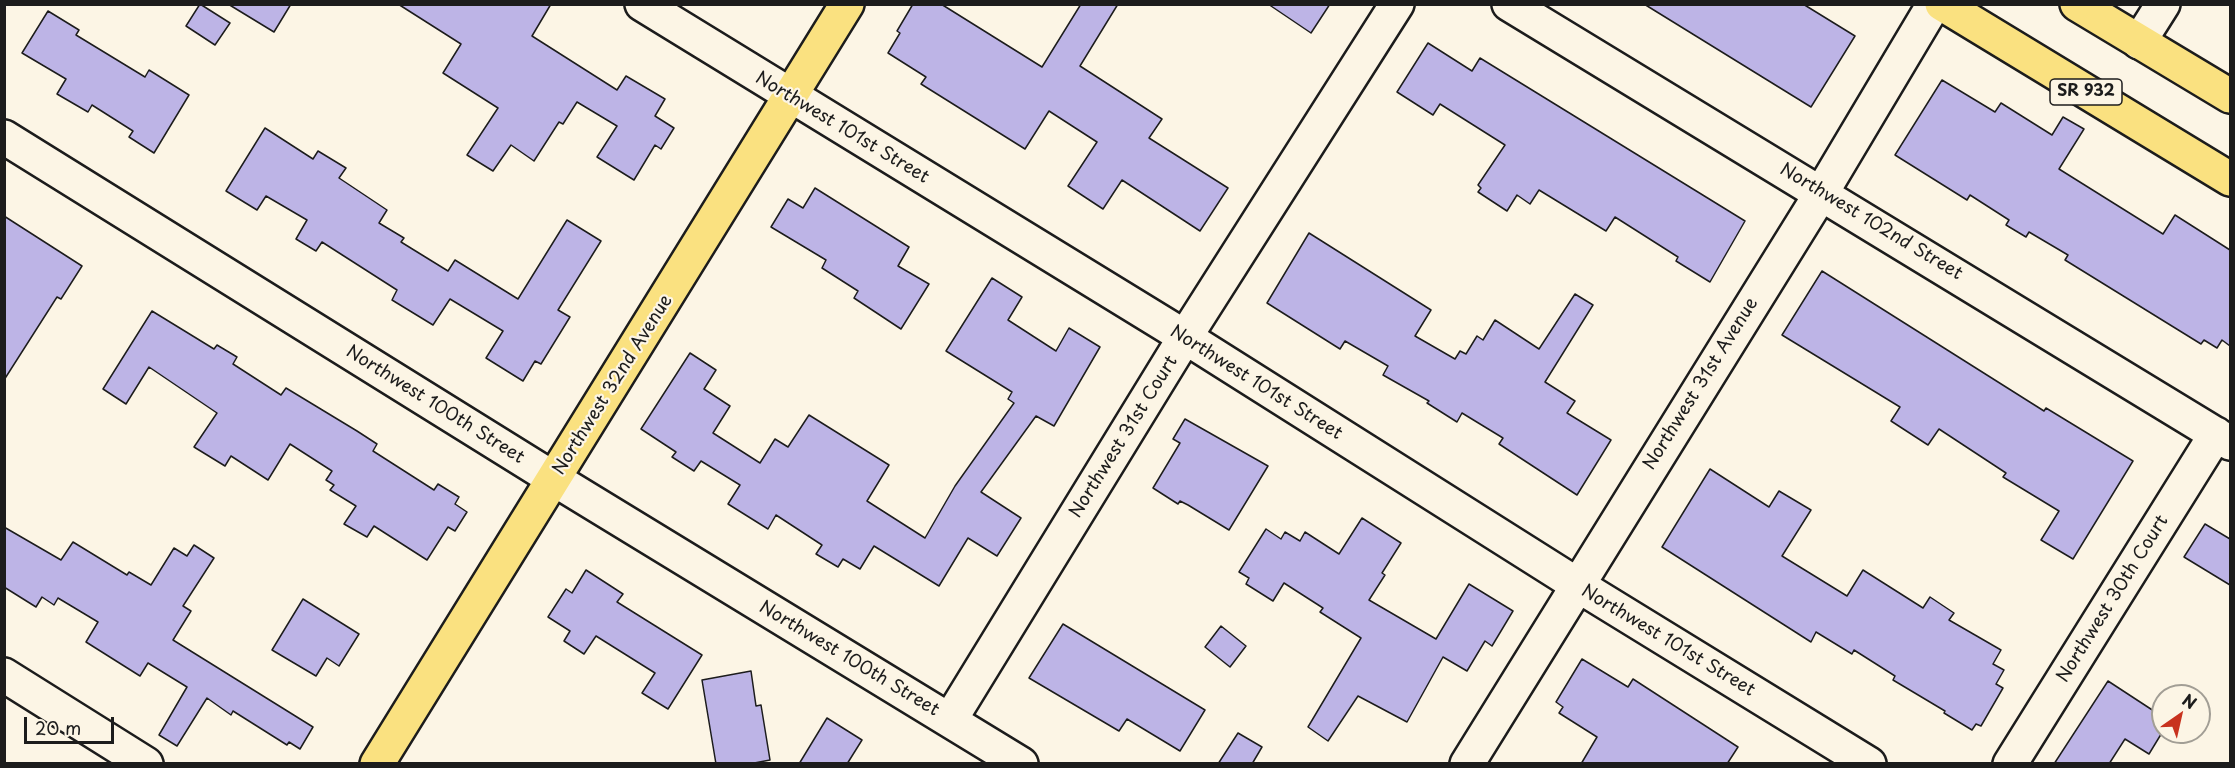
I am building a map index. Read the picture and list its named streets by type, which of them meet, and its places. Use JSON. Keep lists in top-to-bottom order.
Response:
{
  "streets": {
    "main road": ["SR 932", "Northwest 32nd Avenue"],
    "street": [
      "Northwest 101st Street",
      "Northwest 102nd Street",
      "Northwest 31st Avenue",
      "Northwest 100th Street",
      "Northwest 31st Court",
      "Northwest 30th Court"
    ]
  },
  "crossings": [
    ["Northwest 101st Street", "Northwest 31st Avenue"],
    ["Northwest 101st Street", "Northwest 32nd Avenue"],
    ["Northwest 101st Street", "Northwest 31st Court"],
    ["Northwest 102nd Street", "Northwest 31st Avenue"],
    ["Northwest 102nd Street", "Northwest 30th Court"],
    ["Northwest 32nd Avenue", "Northwest 100th Street"],
    ["Northwest 100th Street", "Northwest 31st Court"]
  ],
  "scale_bar": "20 m",
  "north": "top right"
}
